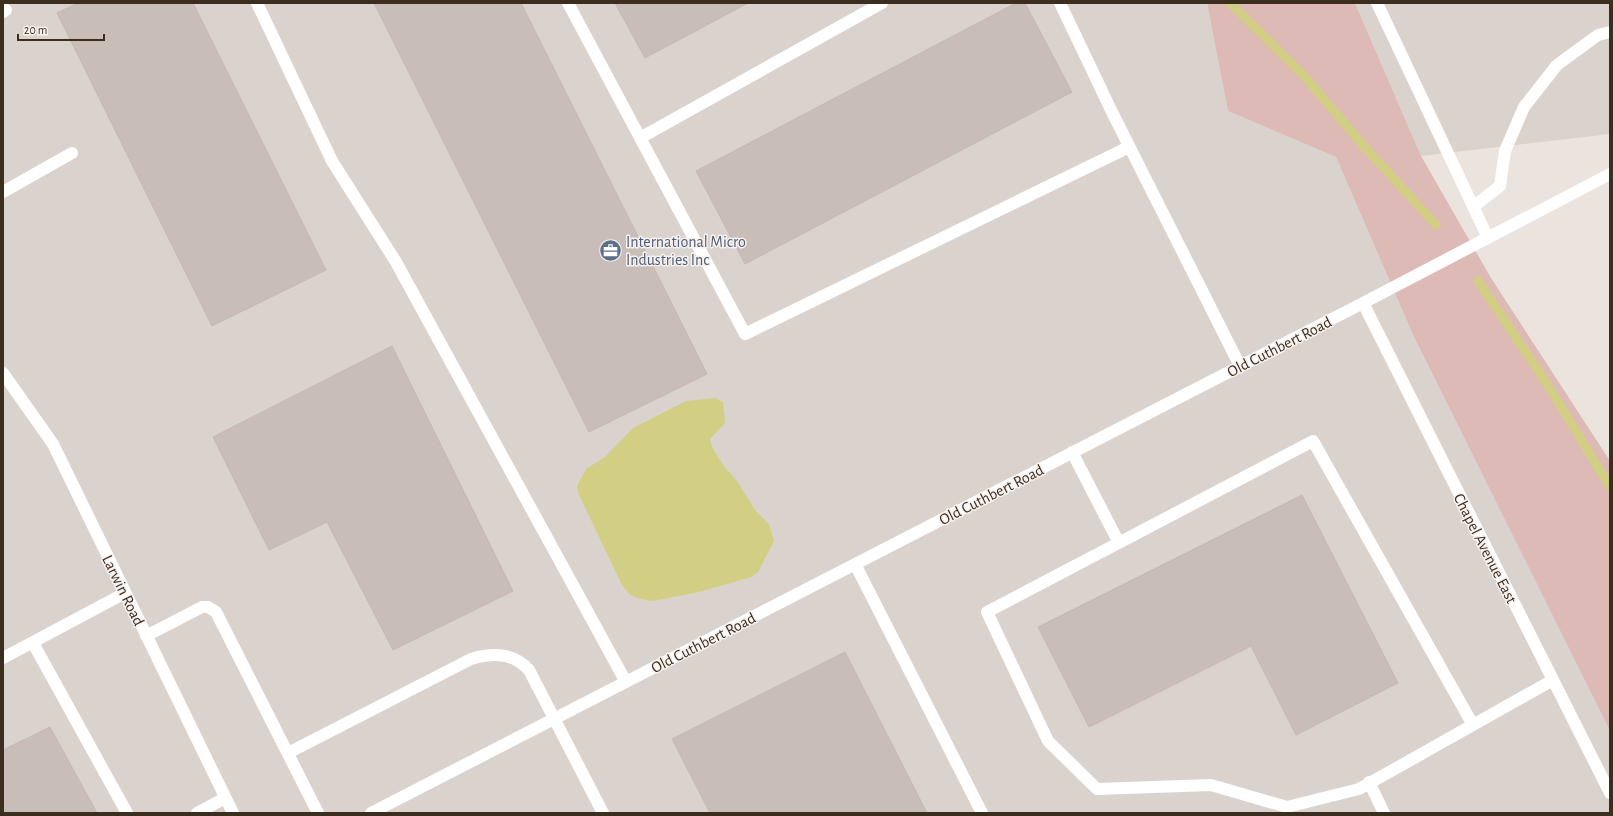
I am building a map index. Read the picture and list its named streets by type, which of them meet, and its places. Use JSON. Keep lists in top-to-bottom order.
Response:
{
  "streets": {
    "street": ["Old Cuthbert Road", "Chapel Avenue East", "Larwin Road"]
  },
  "crossings": [
    ["Old Cuthbert Road", "Chapel Avenue East"]
  ],
  "places": {
    "office": ["International Micro Industries Inc"]
  },
  "scale_bar": "20 m"
}
